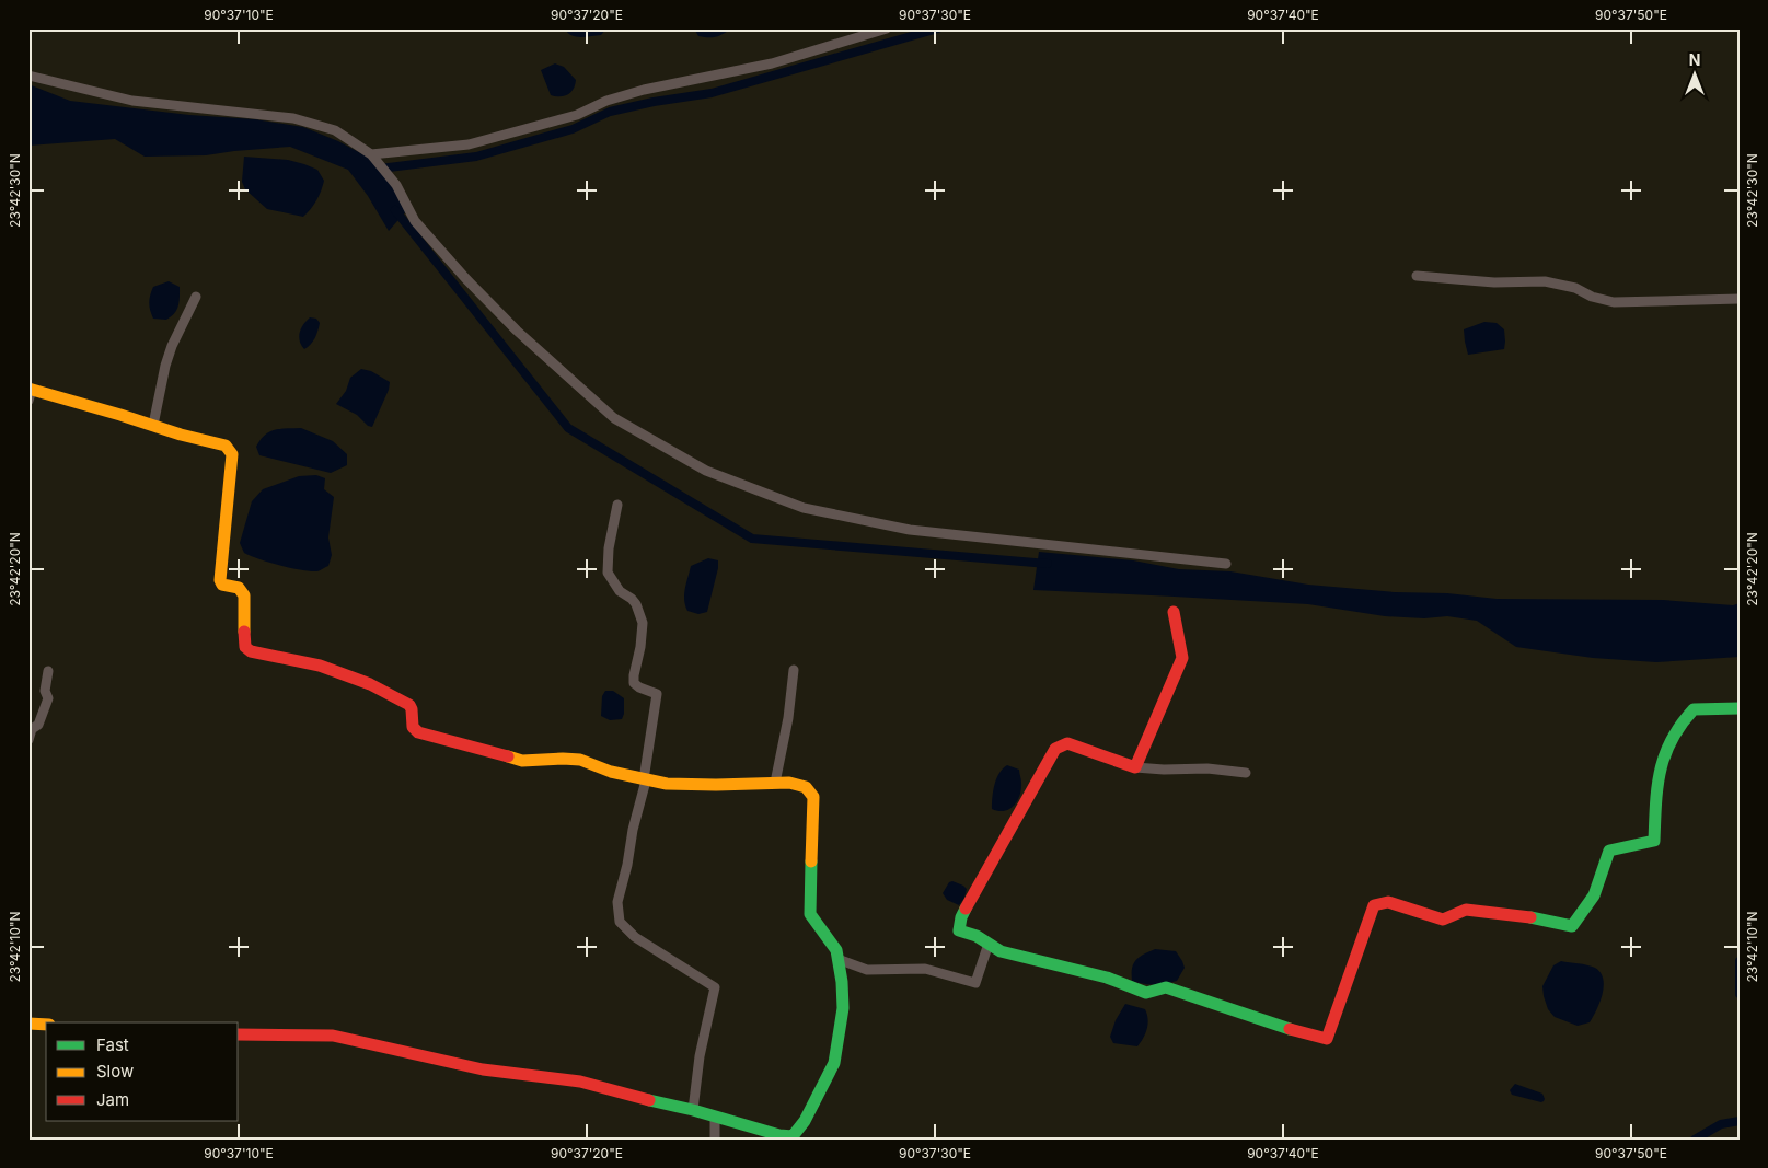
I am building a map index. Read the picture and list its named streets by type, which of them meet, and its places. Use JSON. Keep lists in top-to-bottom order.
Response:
{
  "legend": ["Fast", "Slow", "Jam"],
  "north": "top",
  "coordinates": [
    "90°37'10\"E",
    "90°37'20\"E",
    "90°37'30\"E",
    "90°37'40\"E",
    "90°37'50\"E",
    "23°42'30\"N",
    "23°42'20\"N",
    "23°42'10\"N"
  ]
}
